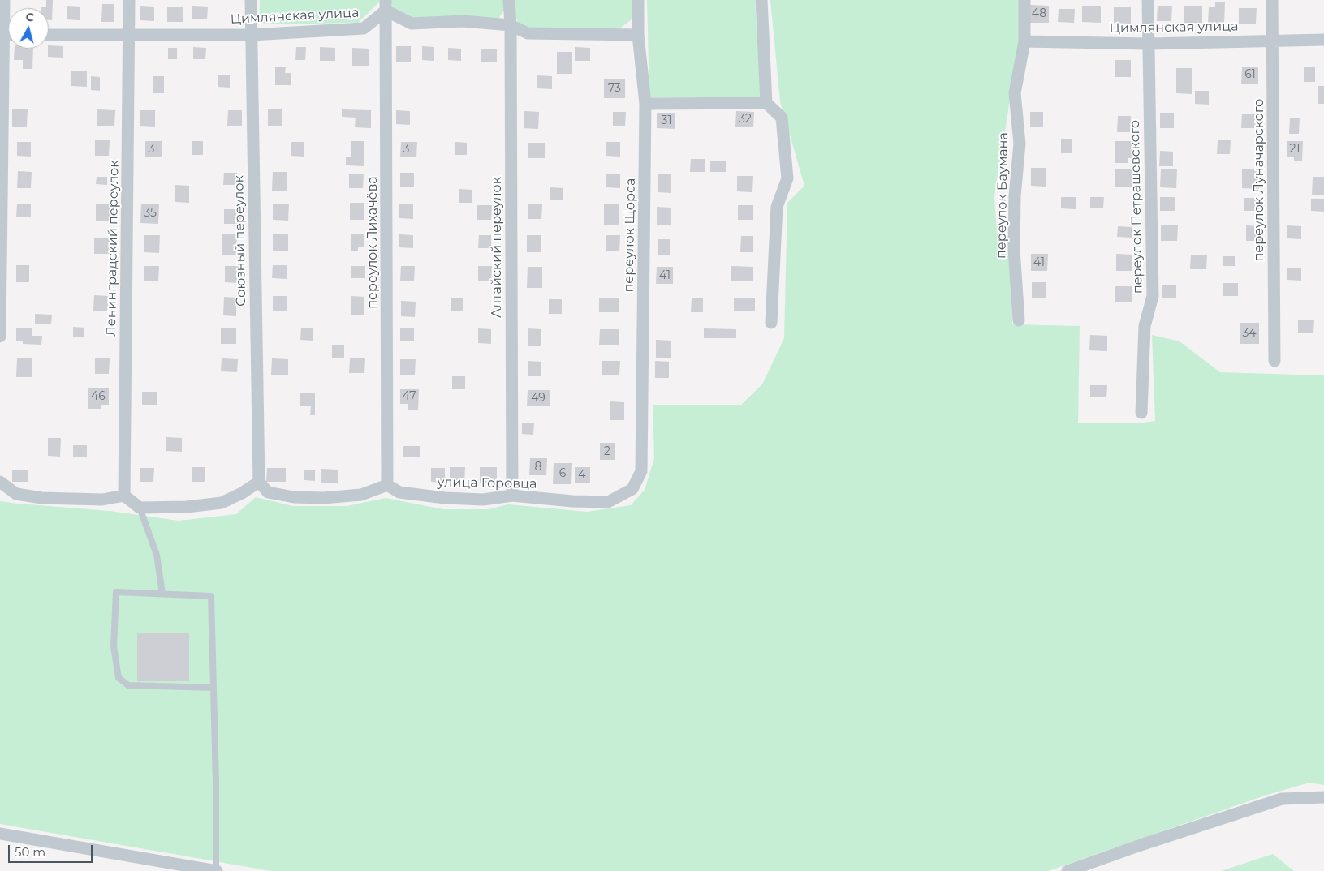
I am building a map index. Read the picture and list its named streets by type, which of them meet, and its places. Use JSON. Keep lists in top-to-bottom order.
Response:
{
  "streets": {
    "street": [
      "Цимлянская улица",
      "переулок Луначарского",
      "переулок Баумана",
      "переулок Петрашевского",
      "переулок Щорса",
      "Союзный переулок",
      "переулок Лихачёва",
      "Алтайский переулок",
      "Ленинградский переулок",
      "улица Горовца"
    ]
  },
  "crossings": [
    ["Цимлянская улица", "переулок Луначарского"],
    ["Цимлянская улица", "переулок Баумана"],
    ["Цимлянская улица", "переулок Петрашевского"],
    ["Цимлянская улица", "Союзный переулок"],
    ["Цимлянская улица", "переулок Лихачёва"],
    ["Цимлянская улица", "Ленинградский переулок"],
    ["переулок Щорса", "улица Горовца"],
    ["переулок Лихачёва", "улица Горовца"],
    ["Алтайский переулок", "улица Горовца"]
  ],
  "house_numbers": [
    "48",
    "61",
    "73",
    "32",
    "31",
    "31",
    "31",
    "21",
    "35",
    "41",
    "41",
    "34",
    "46",
    "47",
    "49",
    "2",
    "8",
    "6",
    "4"
  ],
  "scale_bar": "50 m",
  "north": "top"
}
